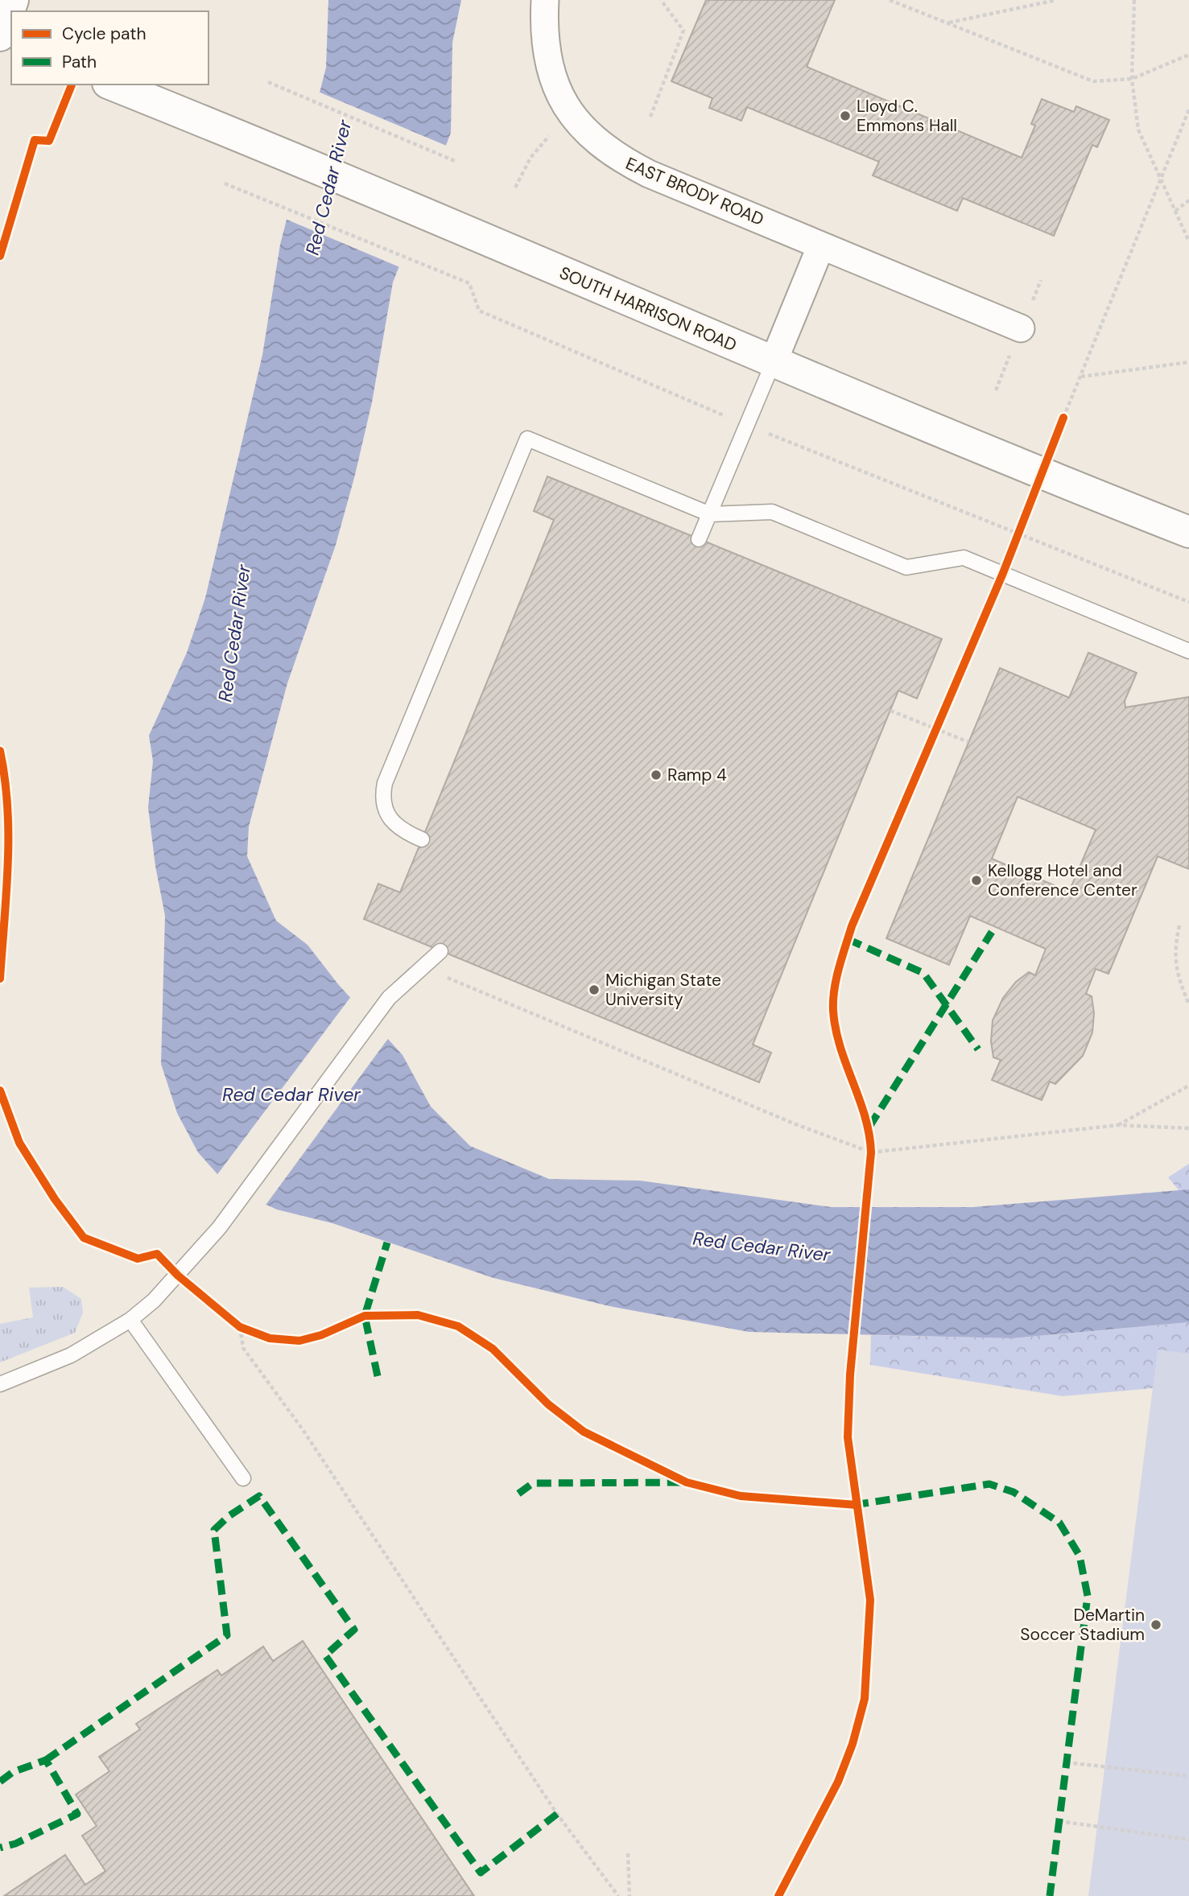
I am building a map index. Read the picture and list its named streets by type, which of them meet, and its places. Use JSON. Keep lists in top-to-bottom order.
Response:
{
  "streets": {
    "street": ["EAST BRODY ROAD", "SOUTH HARRISON ROAD"]
  },
  "water": ["Red Cedar River"],
  "places": [
    "Lloyd C. Emmons Hall",
    "Ramp 4",
    "Kellogg Hotel and Conference Center",
    "Michigan State University",
    "DeMartin Soccer Stadium"
  ],
  "legend": ["Cycle path", "Path"]
}
